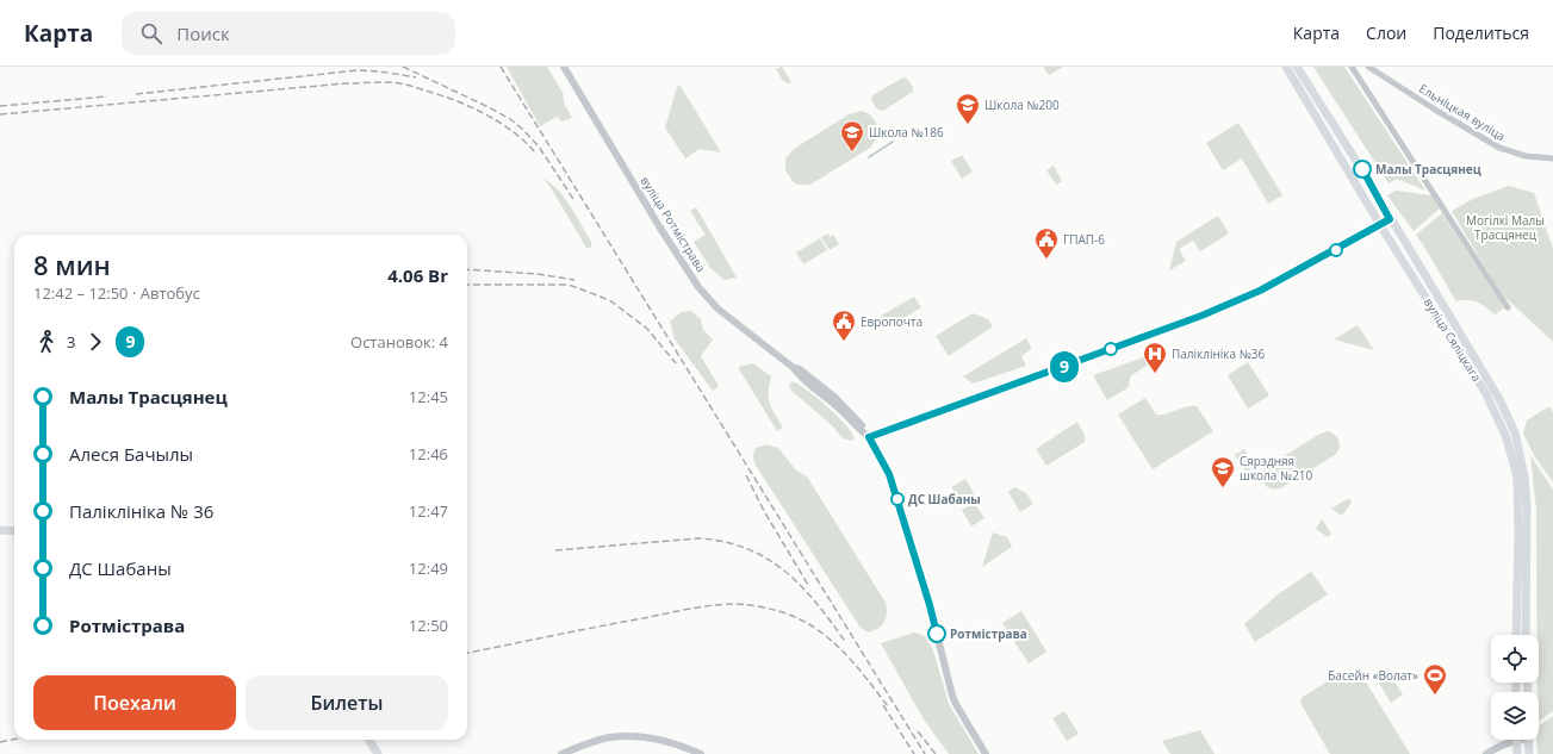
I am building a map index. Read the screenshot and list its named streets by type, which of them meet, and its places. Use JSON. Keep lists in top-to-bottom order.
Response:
{
  "streets": {
    "main road": ["вуліца Сяліцкага"],
    "street": ["Ельніцкая вуліца", "вуліца Ротмістрава"]
  },
  "parks": ["Могілкі Малы Трасцянец"],
  "places": {
    "school or university": ["Школа №200", "Школа №186", "Сярэдняя школа №210"],
    "other": ["Малы Трасцянец", "ДС Шабаны", "Ротмістрава"],
    "public building": ["ГПАП-6", "Европочта"],
    "hospital": ["Паліклініка №36"],
    "sports": ["Басейн «Волат»"]
  },
  "lines": ["bus line 9"],
  "page": {
    "header": "Карта",
    "search": "Поиск",
    "nav": ["Карта", "Слои", "Поделиться"],
    "on_map": "9",
    "heading": ["8 мин", "12:42 – 12:50 · Автобус", "4.06 Br"],
    "legs": ["3", "9", "Остановок: 4"],
    "list": [
      {
        "name": "Малы Трасцянец",
        "value": "12:45"
      },
      {
        "name": "Алеся Бачылы",
        "value": "12:46"
      },
      {
        "name": "Паліклініка № 36",
        "value": "12:47"
      },
      {
        "name": "ДС Шабаны",
        "value": "12:49"
      },
      {
        "name": "Ротмістрава",
        "value": "12:50"
      }
    ],
    "buttons": ["Поехали", "Билеты"]
  }
}
